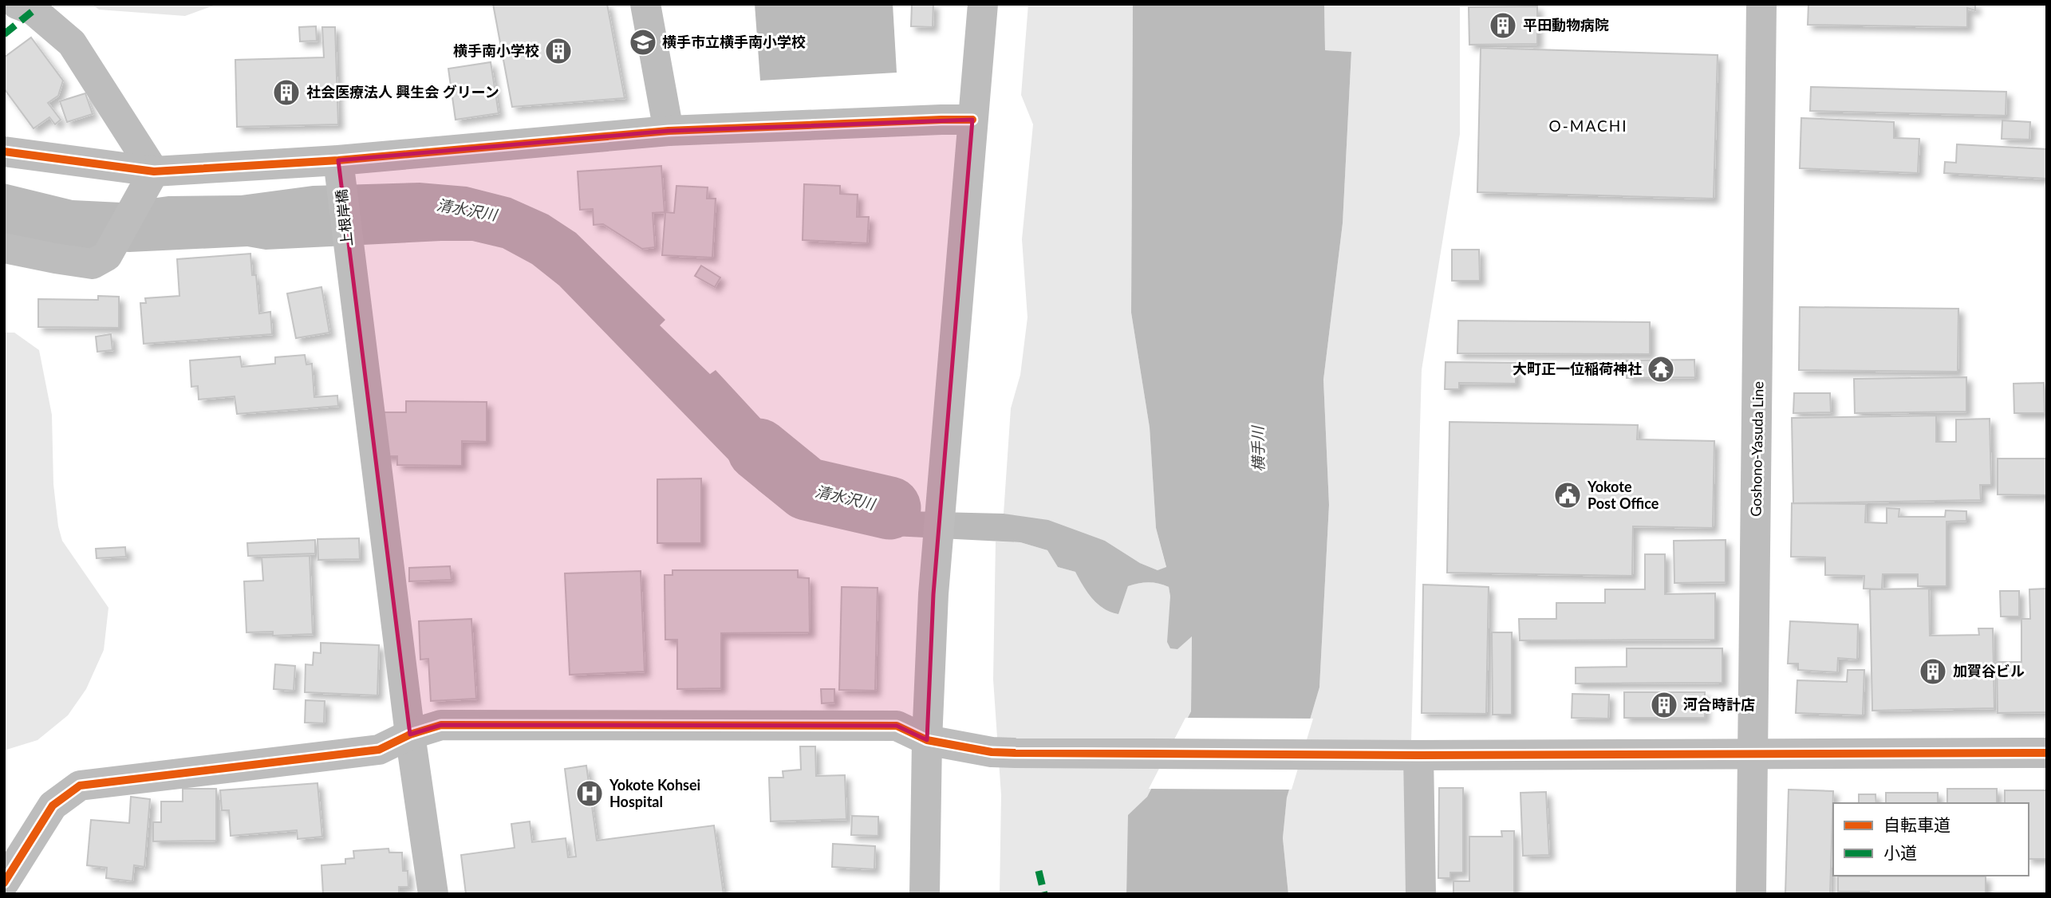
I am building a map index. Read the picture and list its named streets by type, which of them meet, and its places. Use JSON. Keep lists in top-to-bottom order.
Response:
{
  "streets": {
    "street": ["上根岸橋", "Goshono-Yasuda Line"]
  },
  "districts": ["O-MACHI"],
  "water": ["清水沢川", "横手川"],
  "places": {
    "building": [
      "平田動物病院",
      "横手南小学校",
      "社会医療法人 興生会 グリーン",
      "加賀谷ビル",
      "河合時計店"
    ],
    "school or university": ["横手市立横手南小学校"],
    "temple": ["大町正一位稲荷神社"],
    "public building": ["Yokote Post Office"],
    "hospital": ["Yokote Kohsei Hospital"]
  },
  "legend": ["自転車道", "小道"]
}
